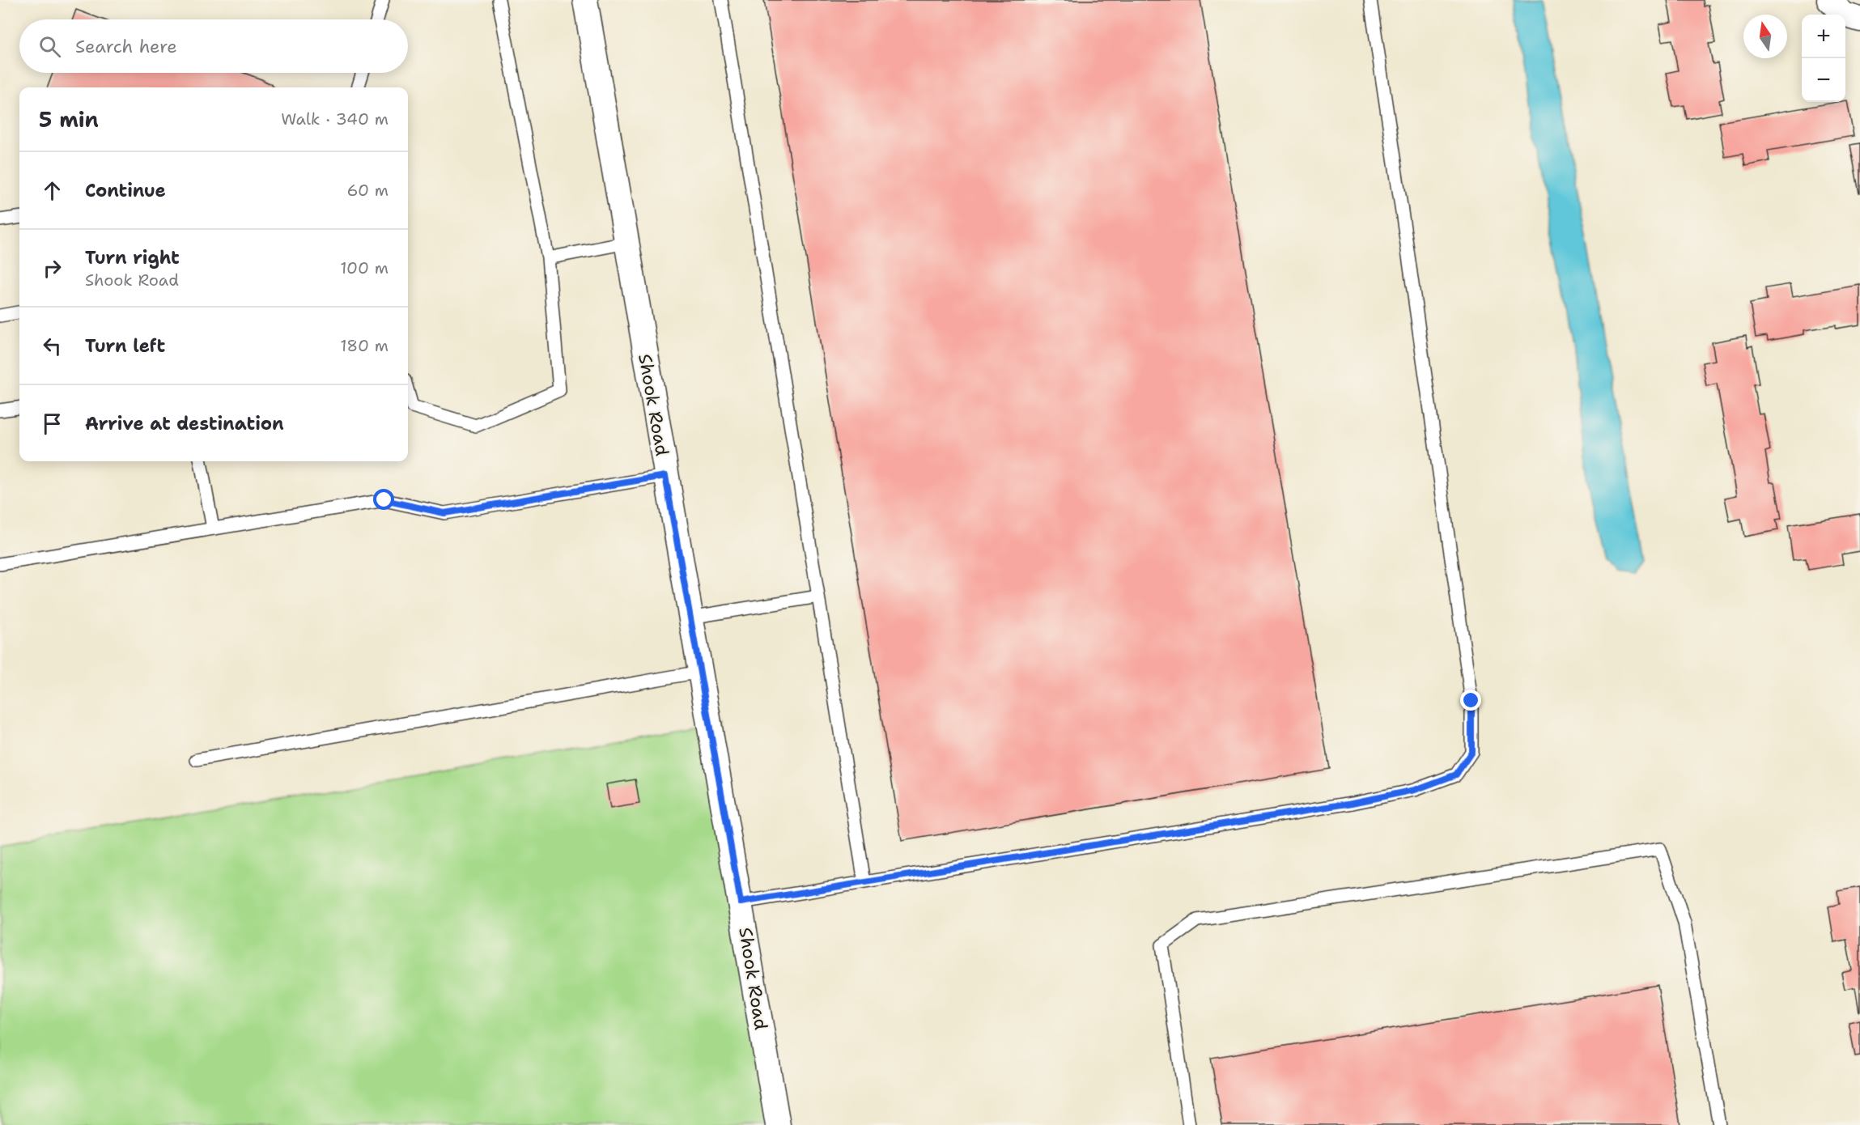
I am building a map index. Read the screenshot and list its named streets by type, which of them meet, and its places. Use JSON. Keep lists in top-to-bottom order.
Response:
{
  "streets": {
    "street": ["Shook Road"]
  },
  "north": "top",
  "page": {
    "map_buttons": ["+", "−"],
    "search": "Search here",
    "heading": ["5 min", "Walk · 340 m"],
    "list": [
      ["Continue", "60 m"],
      ["Turn right", "Shook Road", "100 m"],
      ["Turn left", "180 m"],
      "Arrive at destination"
    ]
  }
}
